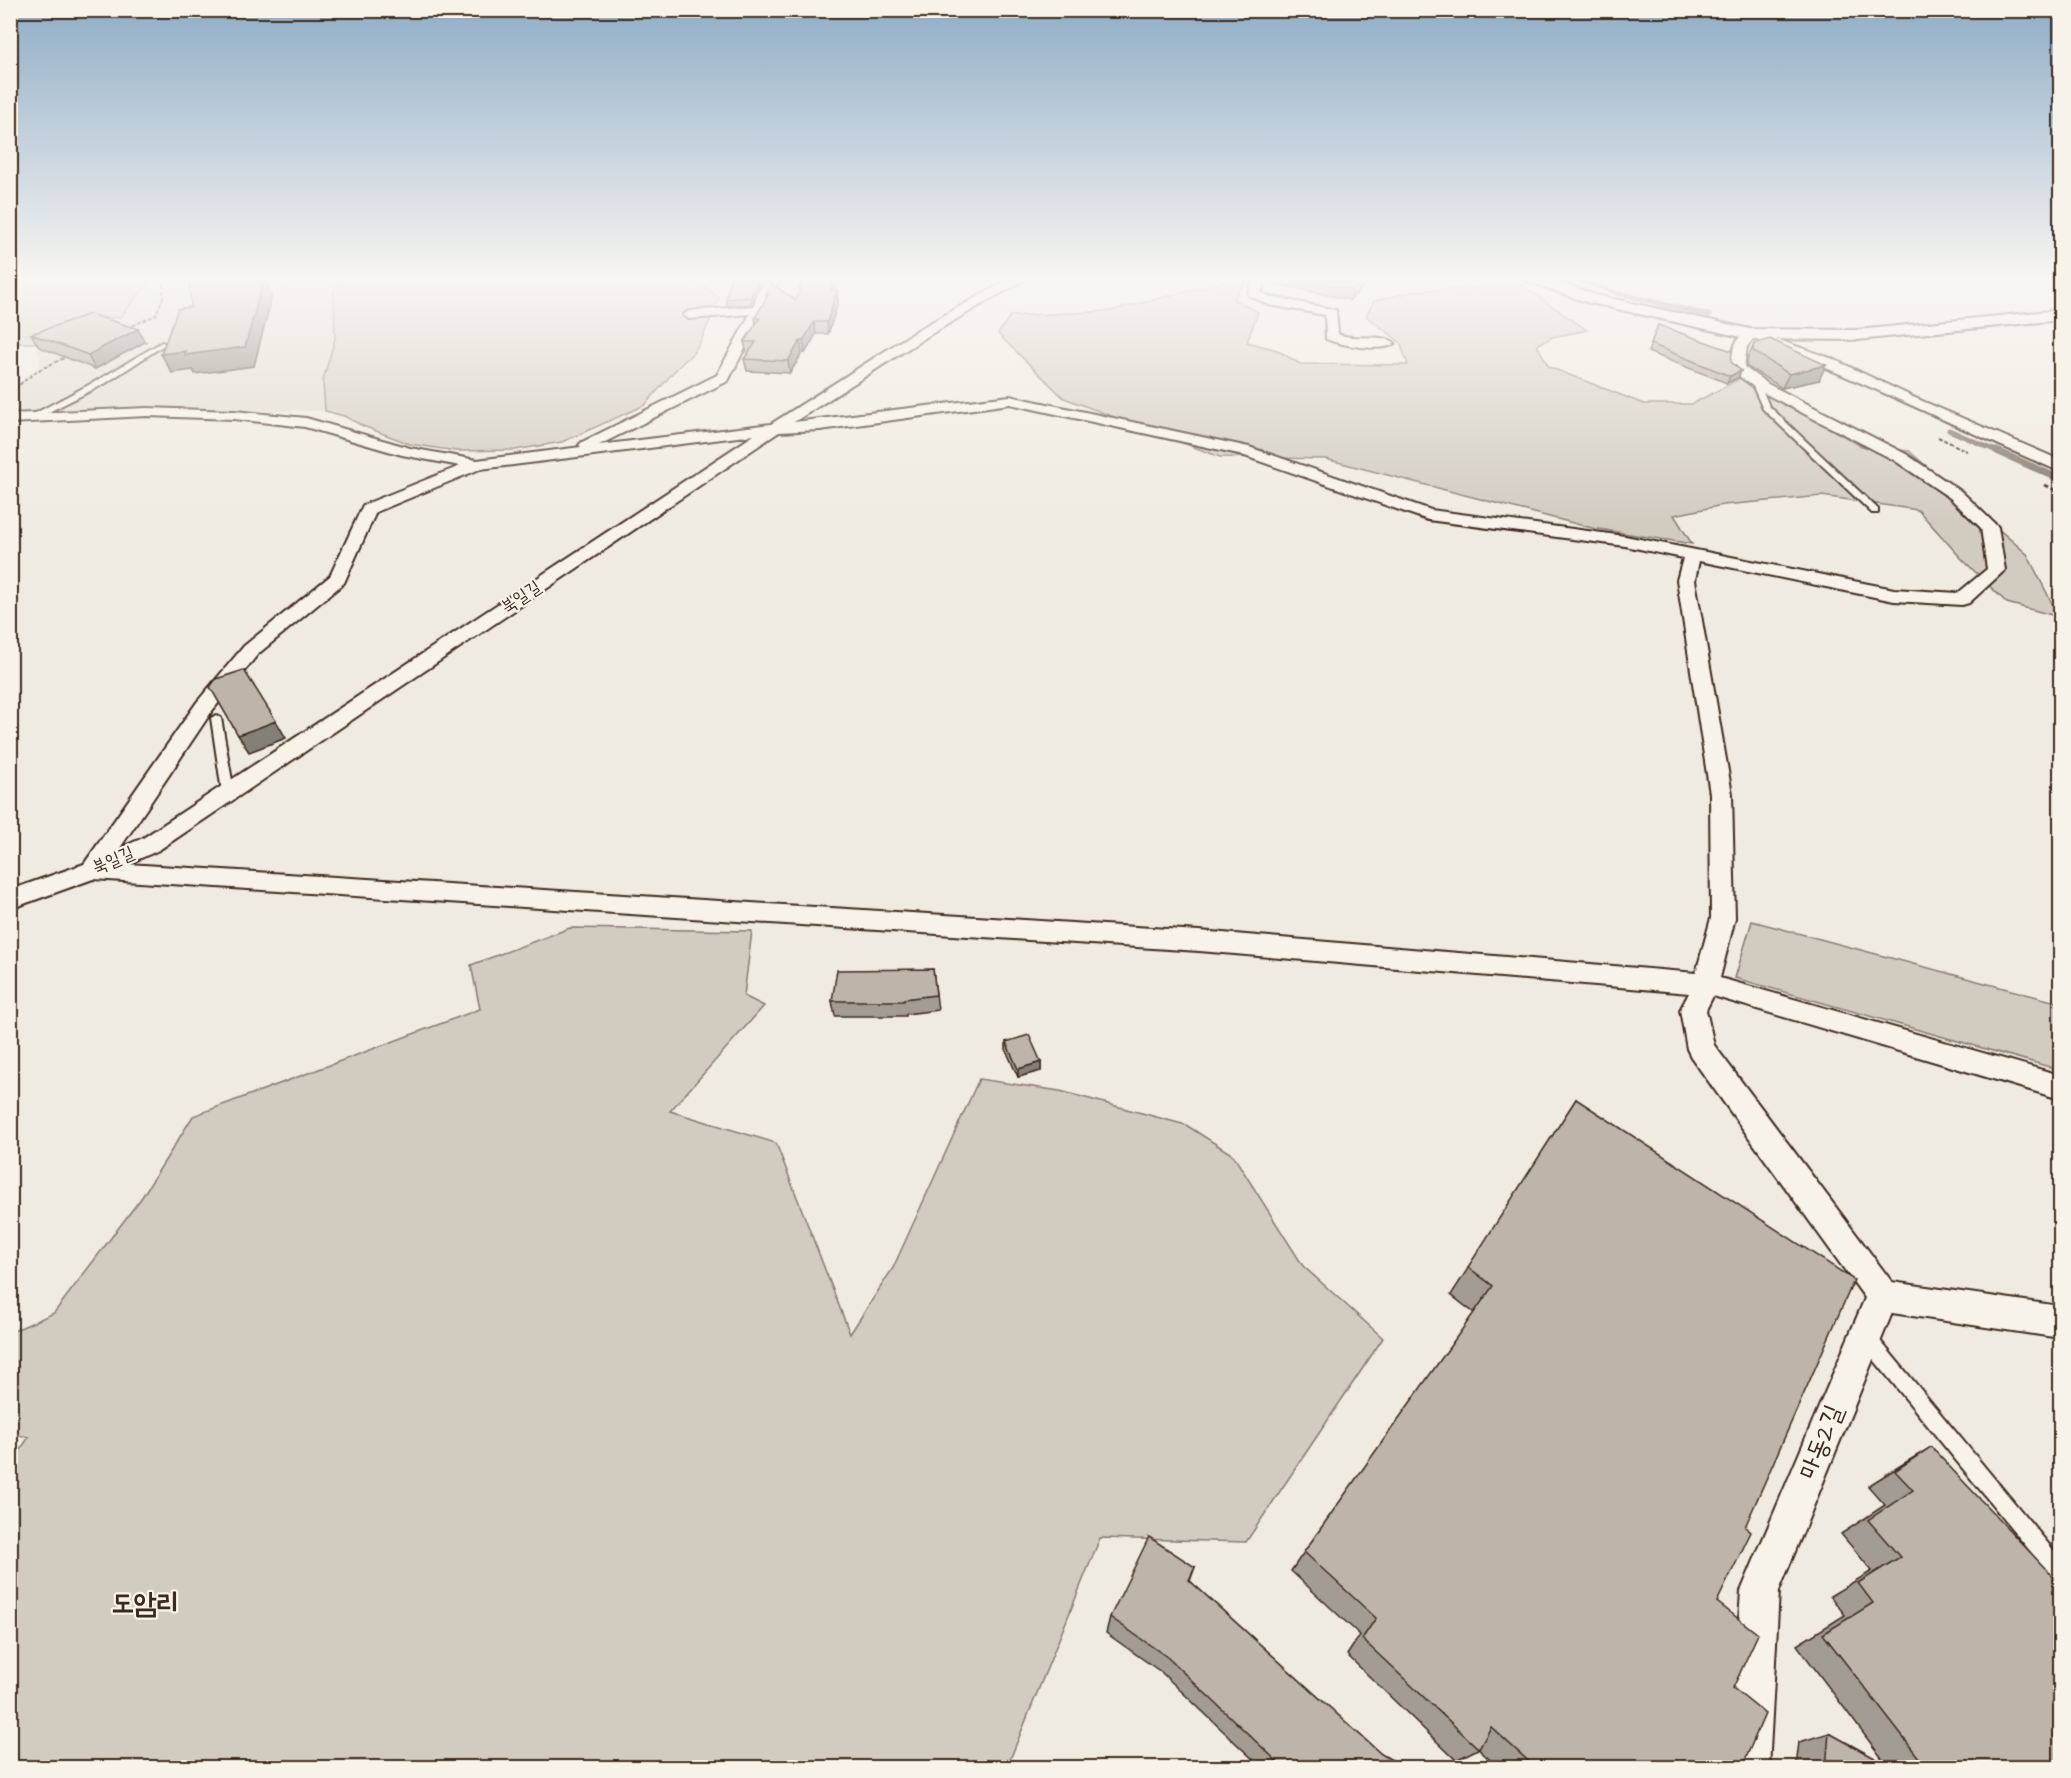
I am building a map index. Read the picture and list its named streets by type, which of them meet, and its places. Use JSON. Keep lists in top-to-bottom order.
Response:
{
  "streets": {
    "street": ["북일길", "마동2길"]
  },
  "districts": ["도암리"]
}
